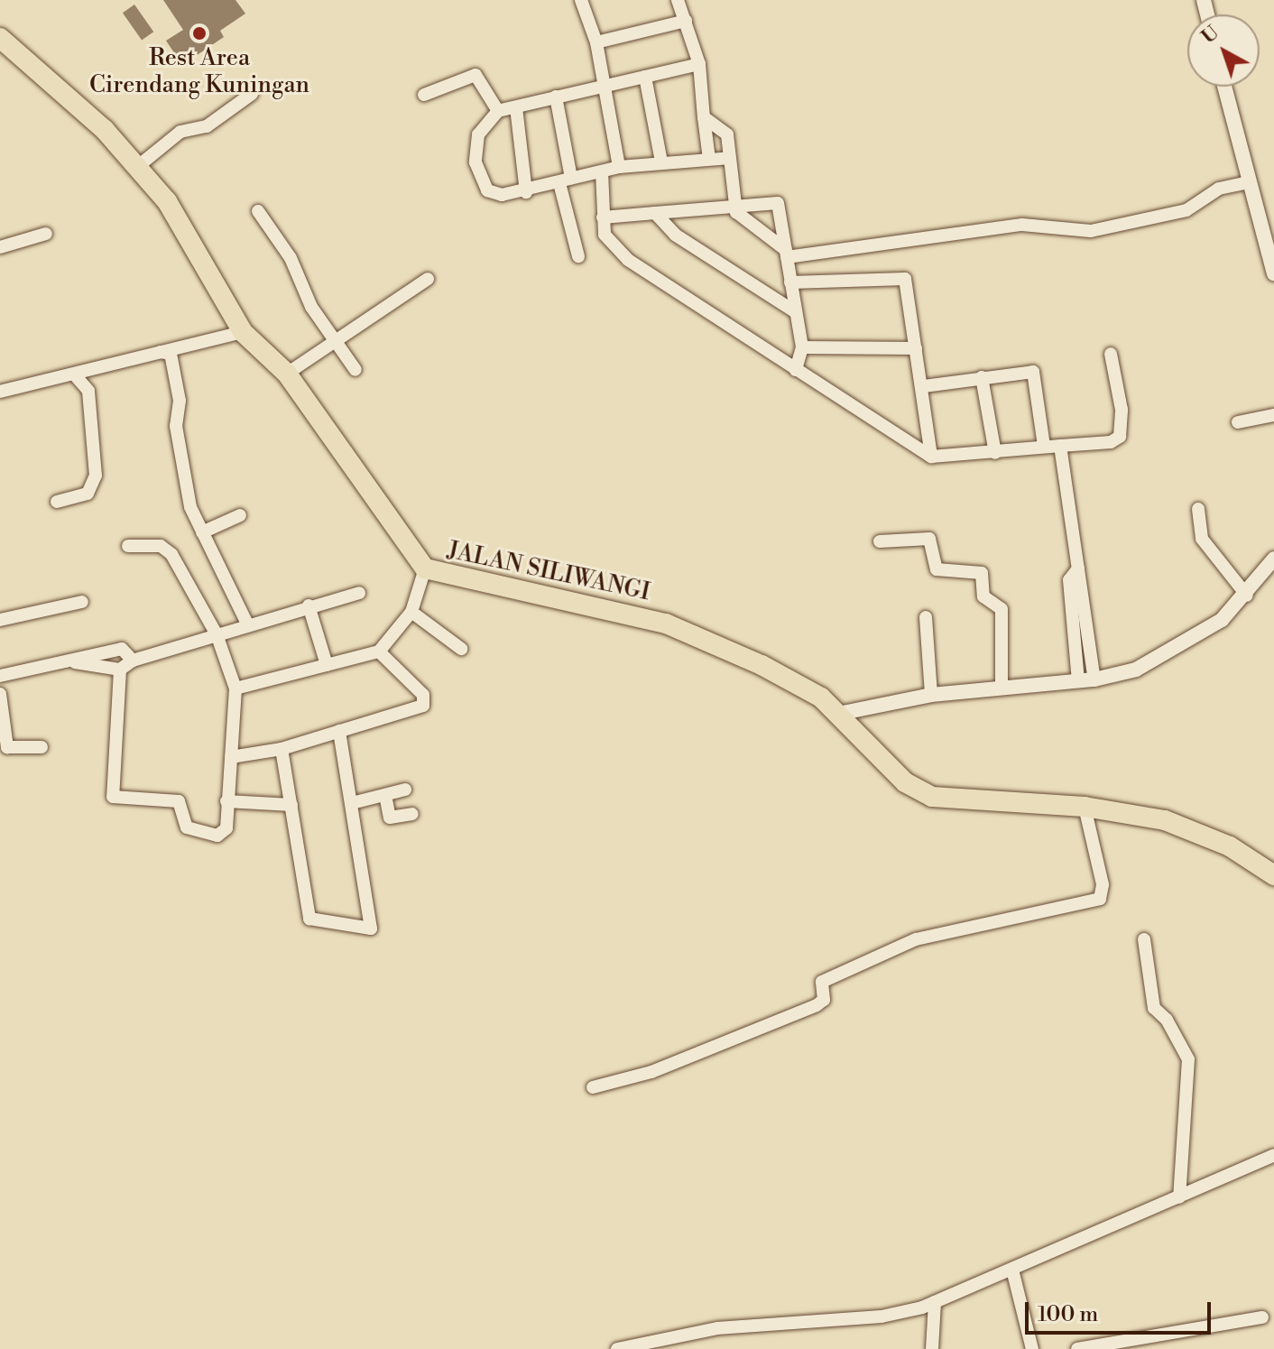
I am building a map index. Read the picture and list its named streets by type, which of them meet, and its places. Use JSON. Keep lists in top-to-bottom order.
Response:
{
  "streets": {
    "main road": ["JALAN SILIWANGI"]
  },
  "places": ["Rest Area Cirendang Kuningan"],
  "scale_bar": "100 m",
  "north": "top left"
}
